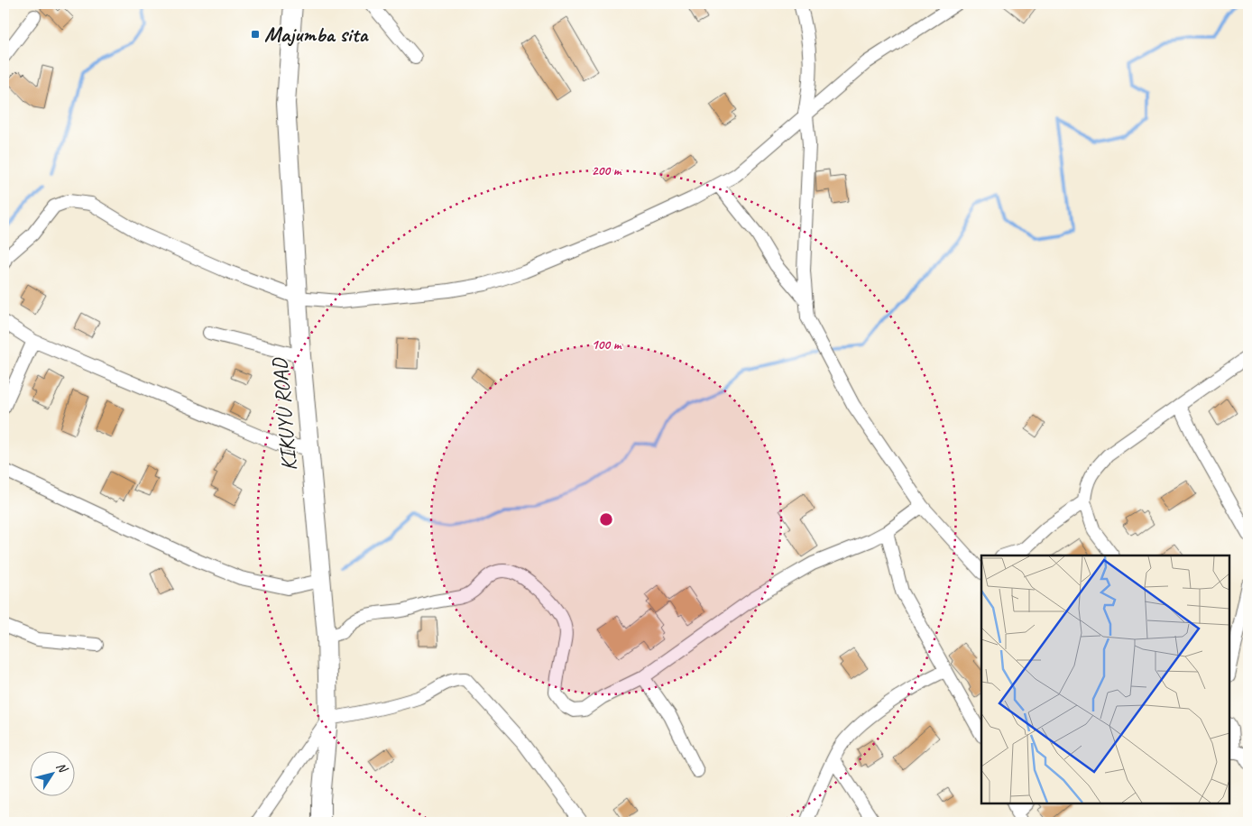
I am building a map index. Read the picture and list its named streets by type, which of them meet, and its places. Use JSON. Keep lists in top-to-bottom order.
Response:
{
  "streets": {
    "main road": ["KIKUYU ROAD"]
  },
  "places": {
    "transit": ["Majumba sita"]
  },
  "north": "top right",
  "rings": ["200 m", "100 m"]
}
